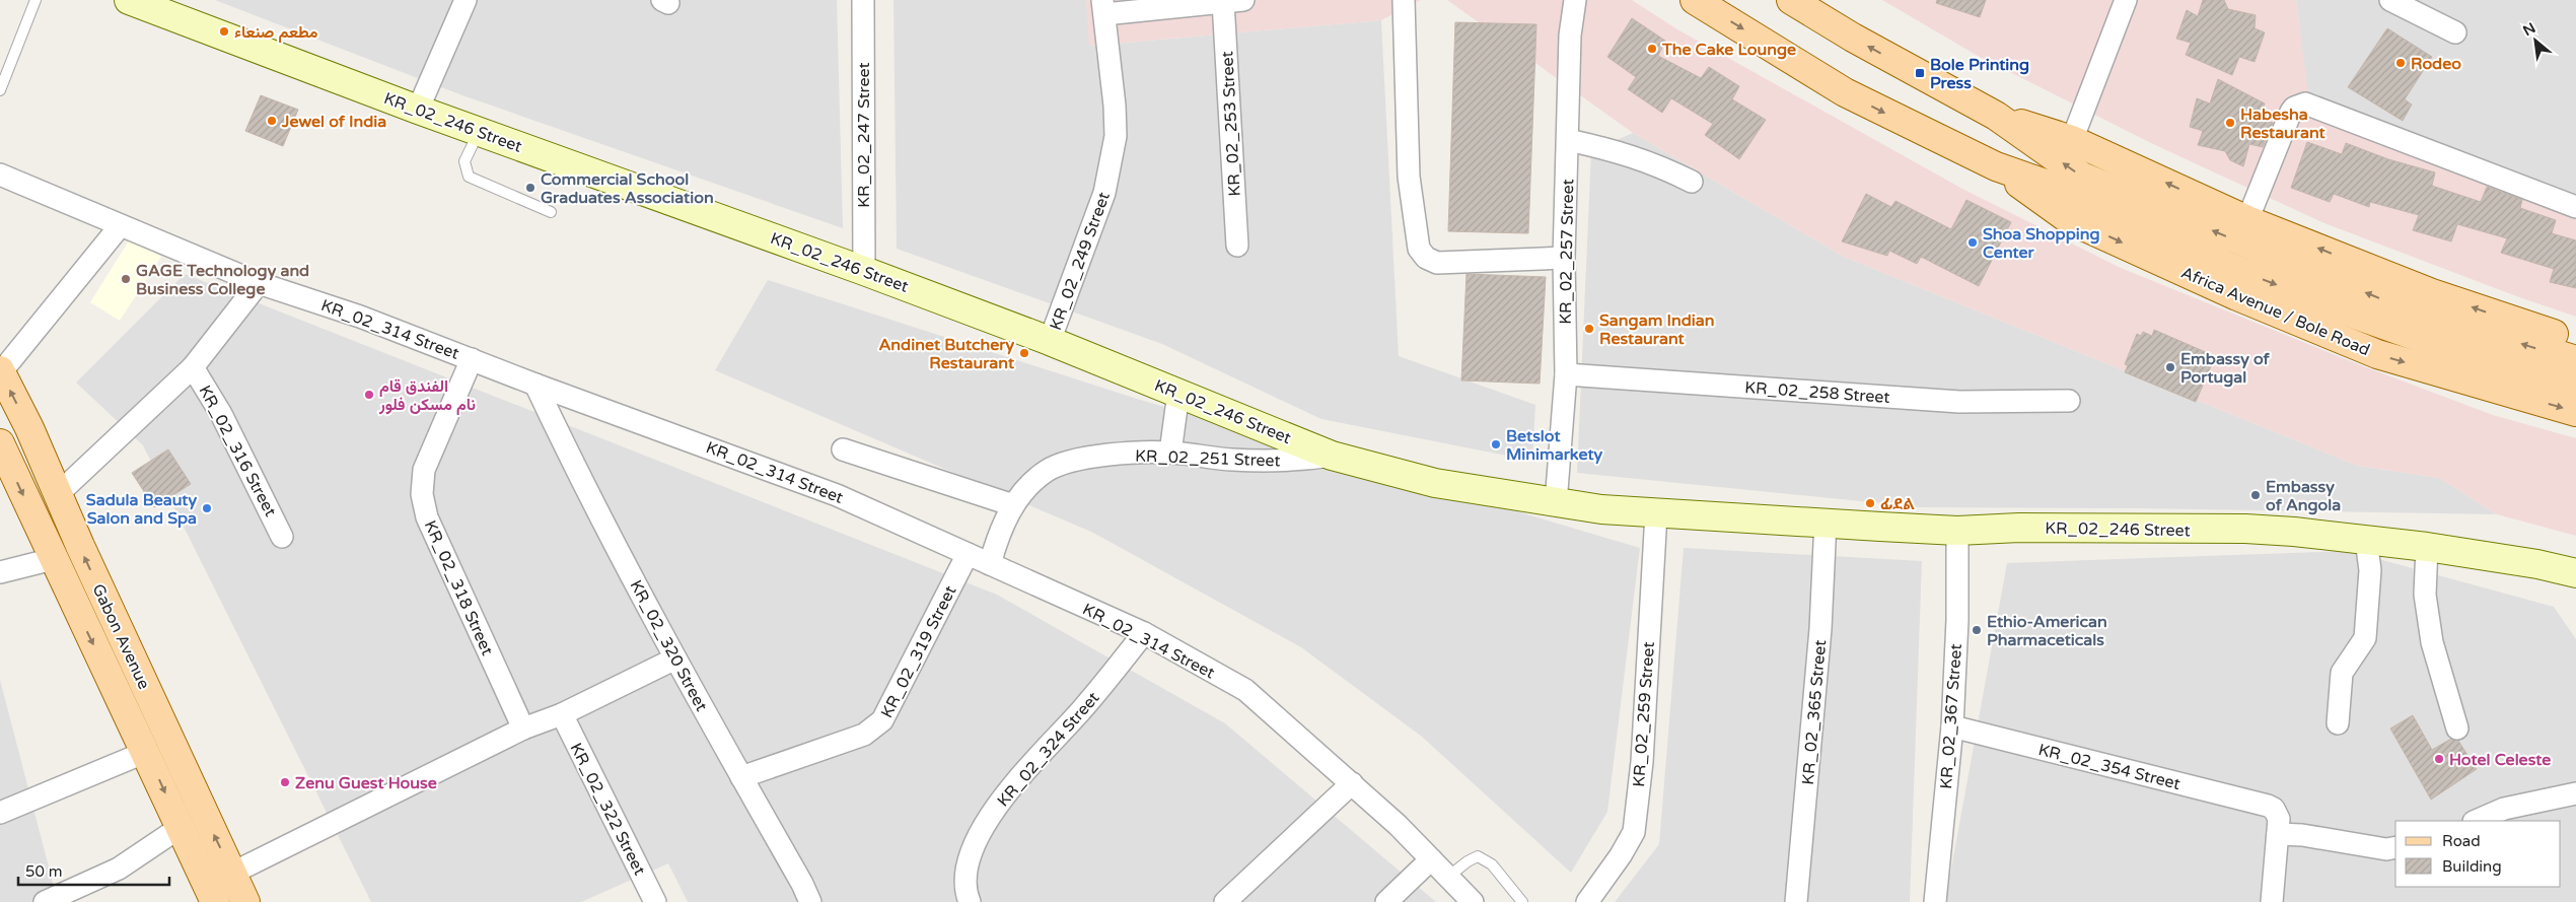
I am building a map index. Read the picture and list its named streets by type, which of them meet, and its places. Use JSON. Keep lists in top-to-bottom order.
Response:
{
  "streets": {
    "main road": ["Africa Avenue / Bole Road", "Gabon Avenue"],
    "street": [
      "KR_02_246 Street",
      "KR_02_253 Street",
      "KR_02_247 Street",
      "KR_02_257 Street",
      "KR_02_249 Street",
      "KR_02_314 Street",
      "KR_02_258 Street",
      "KR_02_316 Street",
      "KR_02_251 Street",
      "KR_02_318 Street",
      "KR_02_320 Street",
      "KR_02_319 Street",
      "KR_02_365 Street",
      "KR_02_259 Street",
      "KR_02_367 Street",
      "KR_02_324 Street",
      "KR_02_354 Street",
      "KR_02_322 Street"
    ]
  },
  "crossings": [
    ["KR_02_246 Street", "KR_02_247 Street"],
    ["KR_02_246 Street", "KR_02_257 Street"],
    ["KR_02_246 Street", "KR_02_249 Street"],
    ["KR_02_246 Street", "KR_02_251 Street"],
    ["KR_02_246 Street", "KR_02_365 Street"],
    ["KR_02_246 Street", "KR_02_259 Street"],
    ["KR_02_246 Street", "KR_02_367 Street"],
    ["KR_02_257 Street", "KR_02_258 Street"],
    ["KR_02_314 Street", "KR_02_251 Street"],
    ["KR_02_314 Street", "KR_02_318 Street"],
    ["KR_02_314 Street", "KR_02_320 Street"],
    ["KR_02_314 Street", "KR_02_319 Street"],
    ["KR_02_314 Street", "KR_02_324 Street"],
    ["KR_02_316 Street", "Gabon Avenue"],
    ["KR_02_320 Street", "KR_02_319 Street"],
    ["KR_02_367 Street", "KR_02_354 Street"]
  ],
  "places": {
    "other": [
      "مطعم صنعاء",
      "The Cake Lounge",
      "Rodeo",
      "Jewel of India",
      "Habesha Restaurant",
      "Commercial School Graduates Association",
      "Shoa Shopping Center",
      "GAGE Technology and Business College",
      "Sangam Indian Restaurant",
      "Andinet Butchery Restaurant",
      "Embassy of Portugal",
      "الفندق قام نام مسكن فلور",
      "Betslot Minimarkety",
      "Embassy of Angola",
      "ፊደል",
      "Sadula Beauty Salon and Spa",
      "Ethio-American Pharmaceticals",
      "Hotel Celeste",
      "Zenu Guest House"
    ],
    "transit": ["Bole Printing Press"]
  },
  "legend": ["Road", "Building"],
  "scale_bar": "50 m",
  "north": "top left"
}
